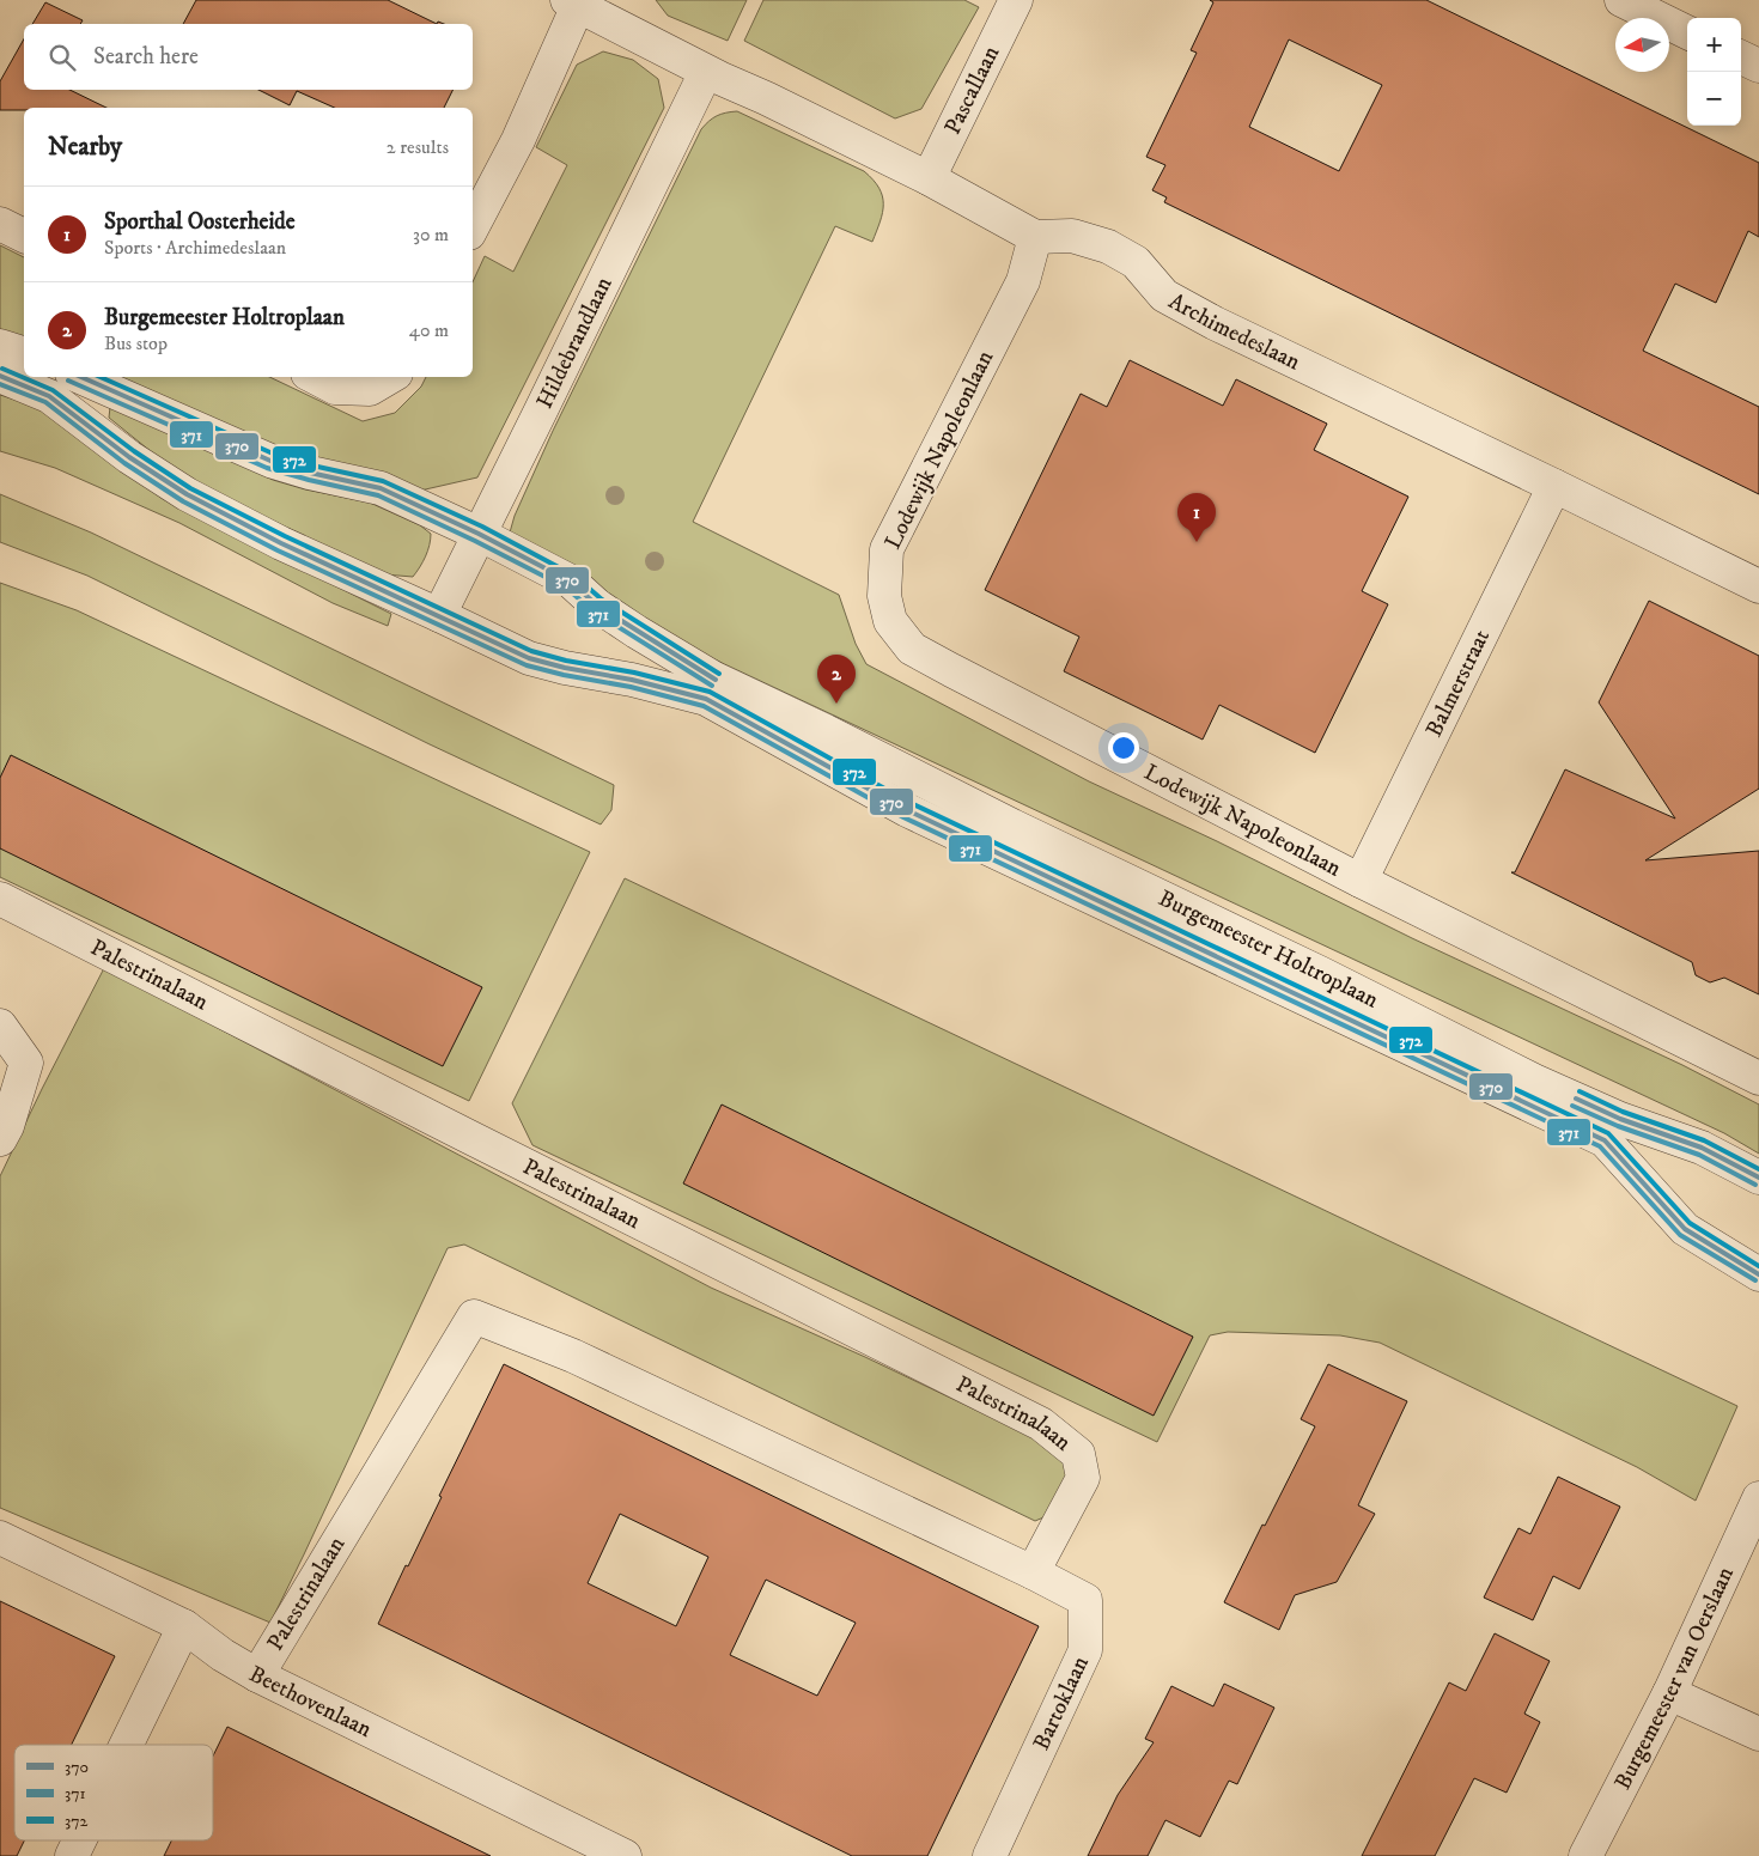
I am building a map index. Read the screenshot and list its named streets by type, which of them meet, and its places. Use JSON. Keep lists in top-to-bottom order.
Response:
{
  "streets": {
    "street": [
      "Pascallaan",
      "Archimedeslaan",
      "Hildebrandlaan",
      "Lodewijk Napoleonlaan",
      "Balmerstraat",
      "Burgemeester Holtroplaan",
      "Palestrinalaan",
      "Burgemeester van Oerslaan",
      "Beethovenlaan",
      "Bartoklaan"
    ]
  },
  "crossings": [
    ["Archimedeslaan", "Lodewijk Napoleonlaan"],
    ["Archimedeslaan", "Balmerstraat"],
    ["Hildebrandlaan", "Burgemeester Holtroplaan"],
    ["Lodewijk Napoleonlaan", "Balmerstraat"],
    ["Palestrinalaan", "Beethovenlaan"],
    ["Palestrinalaan", "Bartoklaan"]
  ],
  "lines": ["transit line 372", "transit line 370", "transit line 371"],
  "legend": ["370", "371", "372"],
  "north": "left",
  "page": {
    "map_buttons": ["+", "−"],
    "search": "Search here",
    "heading": ["Nearby", "2 results"],
    "list": [
      {
        "mark": "1",
        "name": "Sporthal Oosterheide",
        "note": "Sports · Archimedeslaan",
        "value": "30 m"
      },
      {
        "mark": "2",
        "name": "Burgemeester Holtroplaan",
        "note": "Bus stop",
        "value": "40 m"
      }
    ],
    "pins": ["1", "2"]
  }
}
